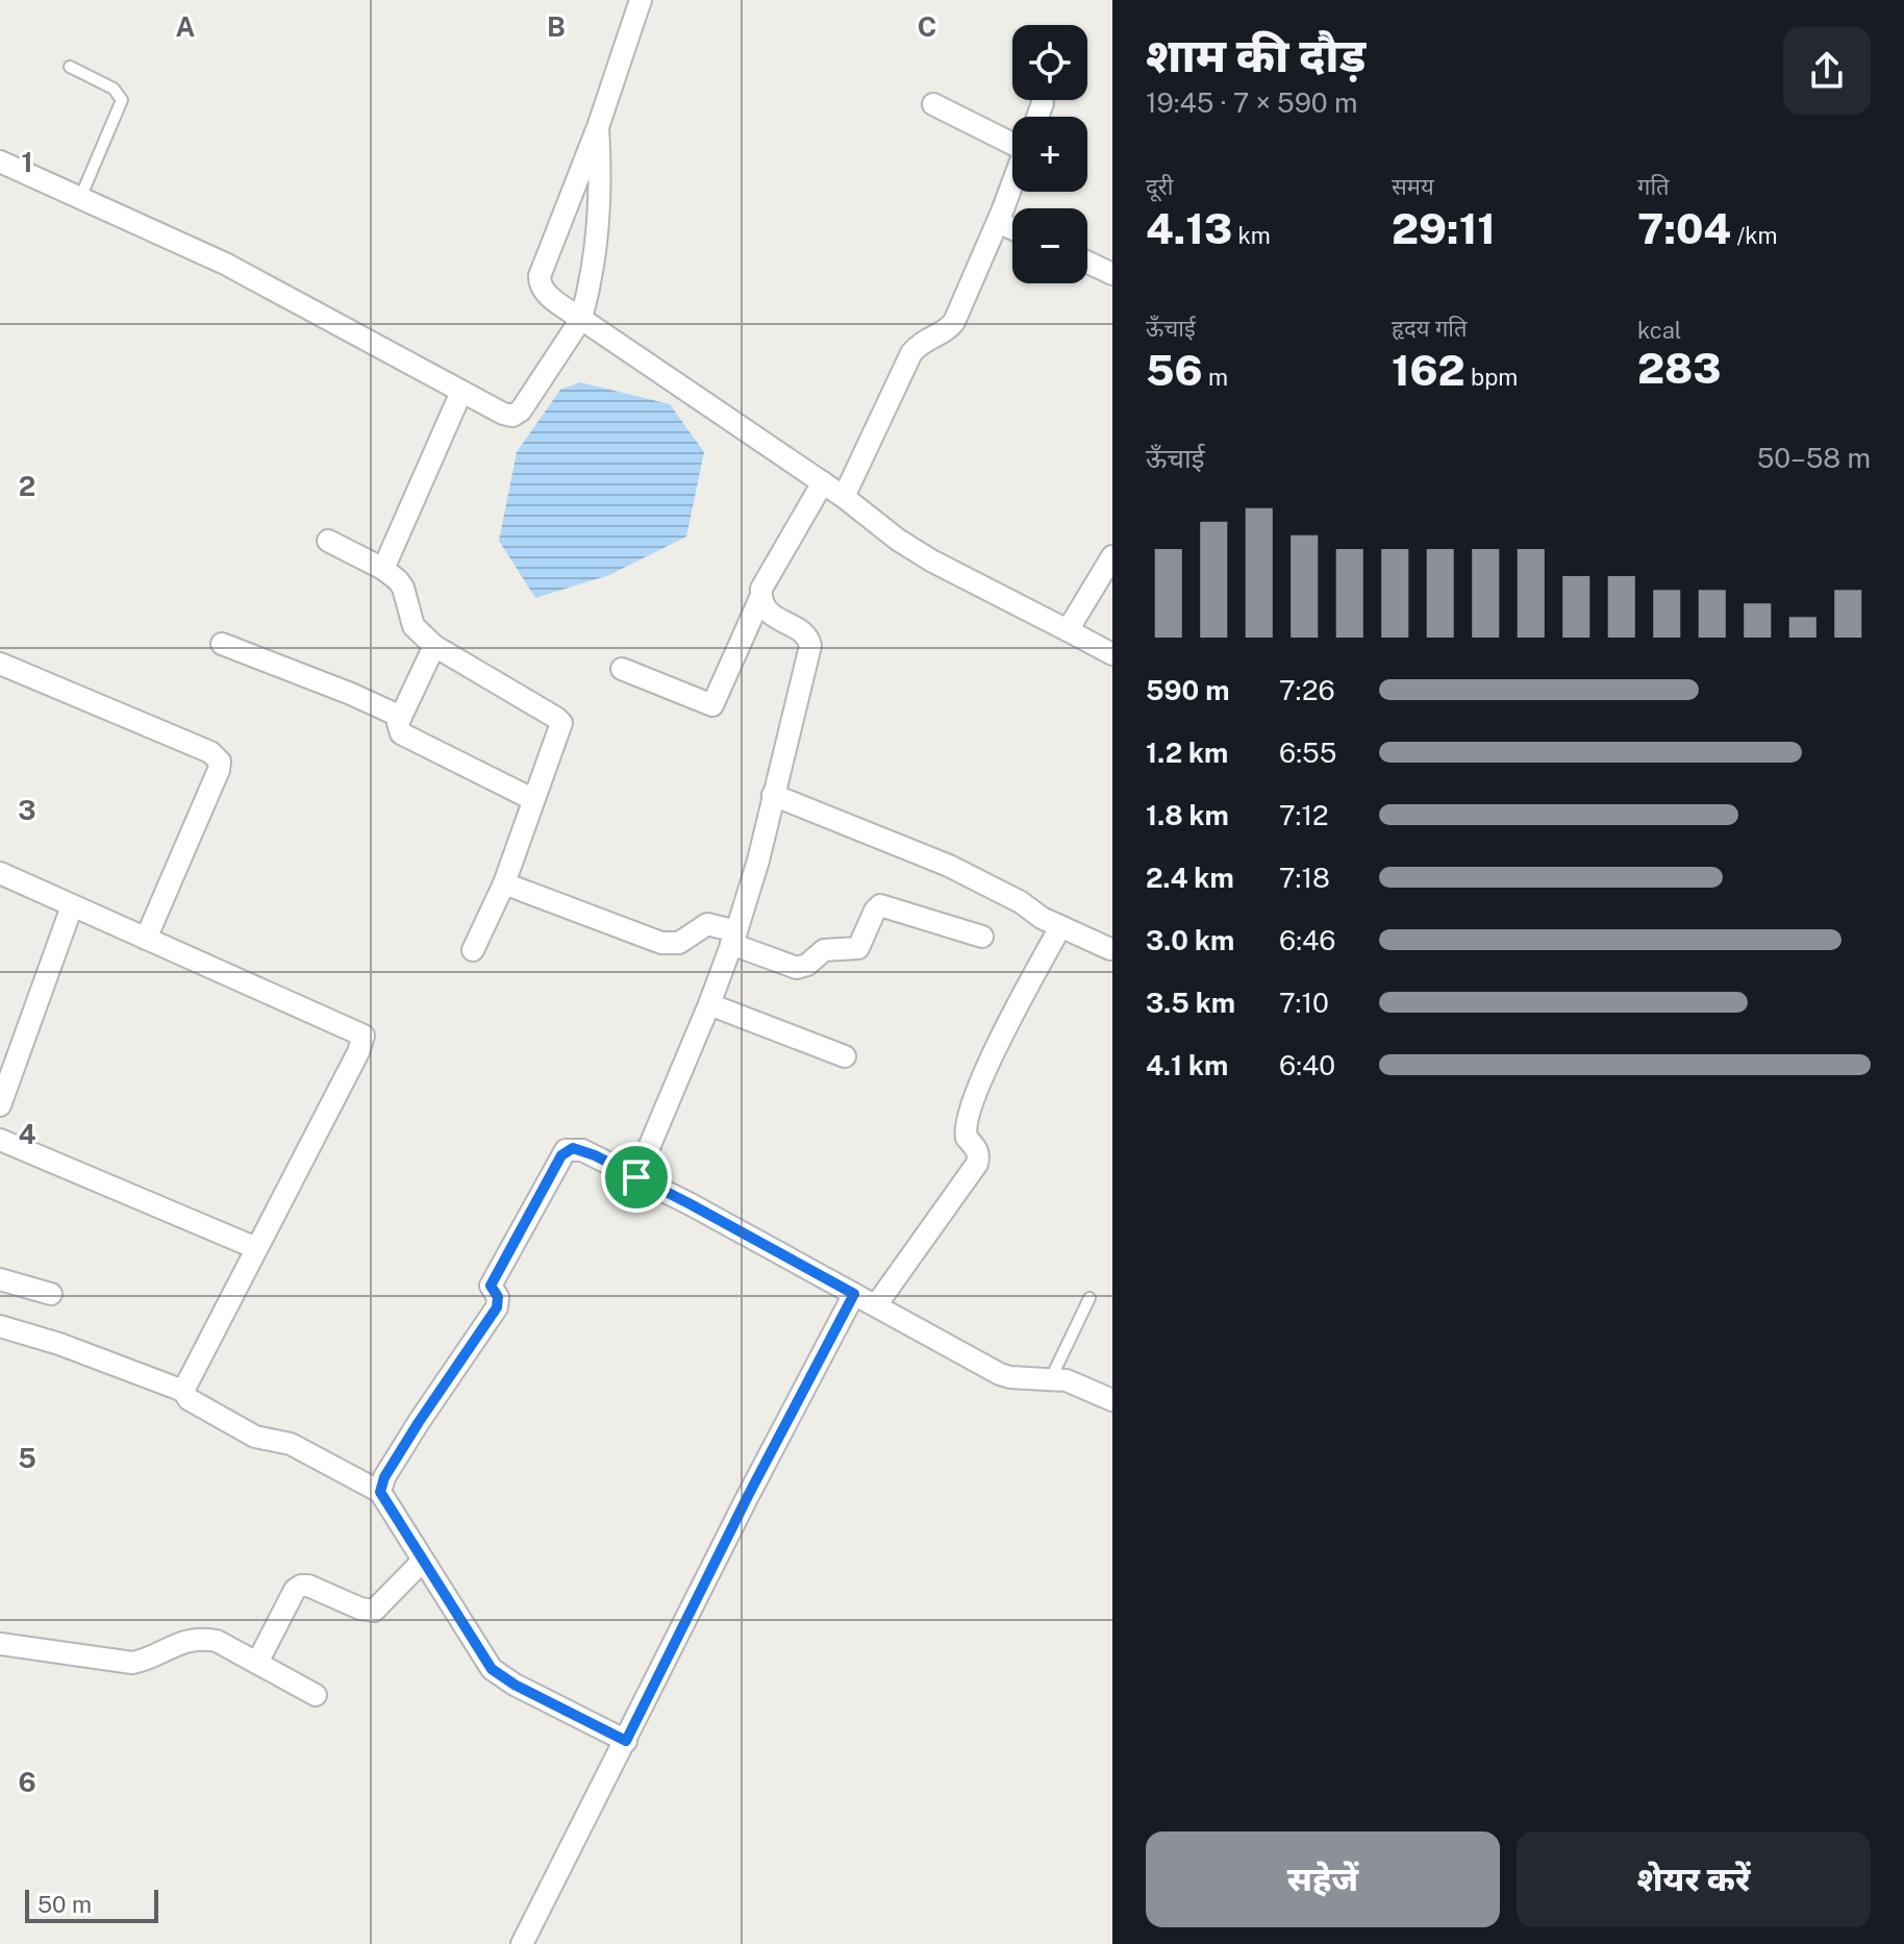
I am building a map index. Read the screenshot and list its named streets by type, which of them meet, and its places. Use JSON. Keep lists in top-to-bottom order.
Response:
{
  "scale_bar": "50 m",
  "page": {
    "heading": ["शाम की दौड़", "19:45 · 7 × 590 m"],
    "map_buttons": ["+", "−"],
    "stats": [
      ["दूरी", "4.13 km"],
      ["समय", "29:11"],
      ["गति", "7:04 /km"],
      ["ऊँचाई", "56 m"],
      ["हृदय गति", "162 bpm"],
      ["kcal", "283"]
    ],
    "chart": ["ऊँचाई", "50–58 m"],
    "list": [
      {
        "name": "590 m",
        "note": "7:26"
      },
      {
        "name": "1.2 km",
        "note": "6:55"
      },
      {
        "name": "1.8 km",
        "note": "7:12"
      },
      {
        "name": "2.4 km",
        "note": "7:18"
      },
      {
        "name": "3.0 km",
        "note": "6:46"
      },
      {
        "name": "3.5 km",
        "note": "7:10"
      },
      {
        "name": "4.1 km",
        "note": "6:40"
      }
    ],
    "buttons": ["सहेजें", "शेयर करें"],
    "scale": "50 m"
  },
  "grid": {
    "columns": ["A", "B", "C"],
    "rows": [
      "1",
      "2",
      "3",
      "4",
      "5",
      "6"
    ]
  }
}
